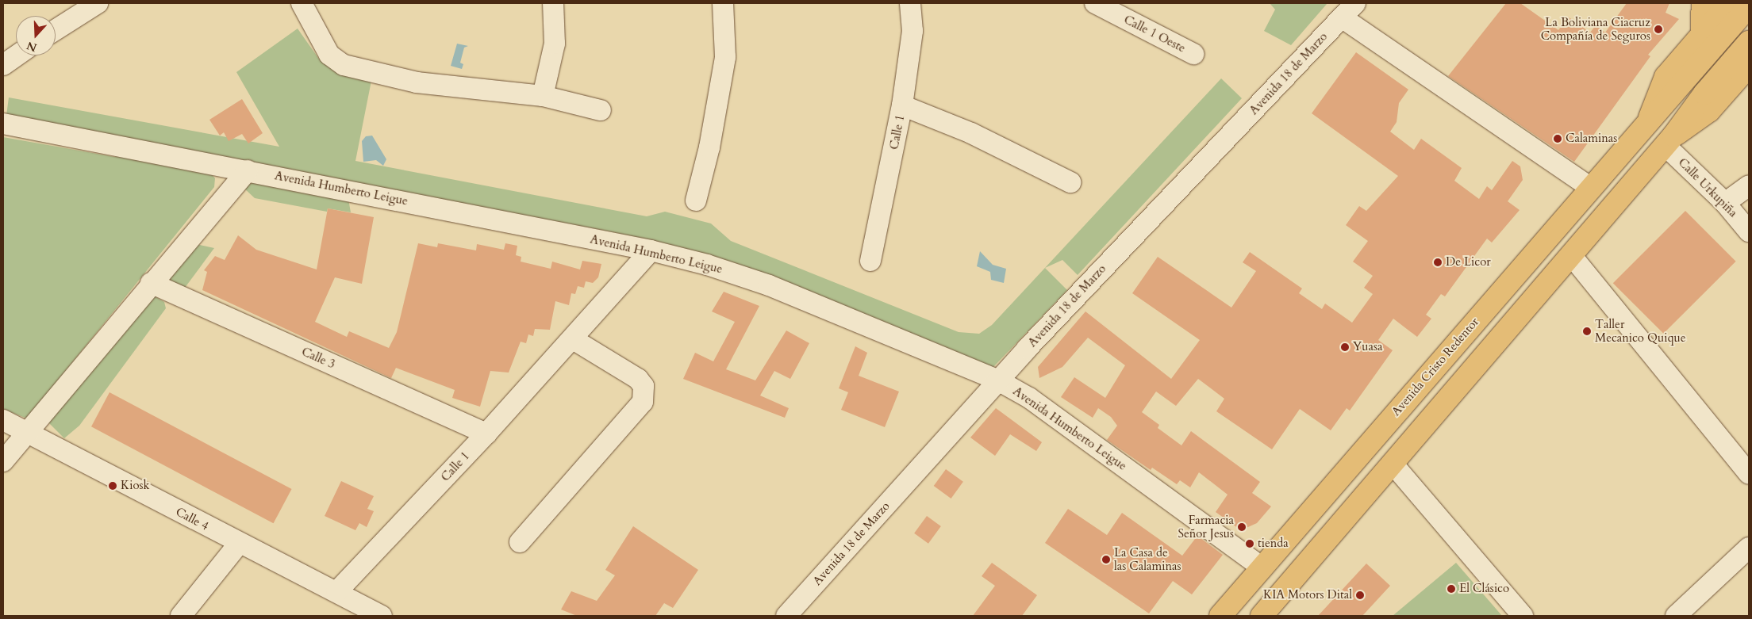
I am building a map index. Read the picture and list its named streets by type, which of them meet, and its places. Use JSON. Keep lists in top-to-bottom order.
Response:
{
  "streets": {
    "main road": ["Avenida Cristo Redentor"],
    "street": [
      "Calle 1 Oeste",
      "Avenida 18 de Marzo",
      "Calle 1",
      "Calle Urkupiña",
      "Avenida Humberto Leigue",
      "Calle 3",
      "Calle 4"
    ]
  },
  "crossings": [
    ["Avenida 18 de Marzo", "Avenida Humberto Leigue"],
    ["Calle 1", "Avenida Humberto Leigue"],
    ["Calle 1", "Calle 3"],
    ["Calle 1", "Calle 4"],
    ["Avenida Humberto Leigue", "Avenida Cristo Redentor"]
  ],
  "places": [
    "La Boliviana Ciacruz Compañía de Seguros",
    "Calaminas",
    "De Licor",
    "Taller Mecanico Quique",
    "Yuasa",
    "Kiosk",
    "Farmacia Señor Jesus",
    "tienda",
    "La Casa de las Calaminas",
    "El Clásico",
    "KIA Motors Dital"
  ],
  "north": "bottom"
}
